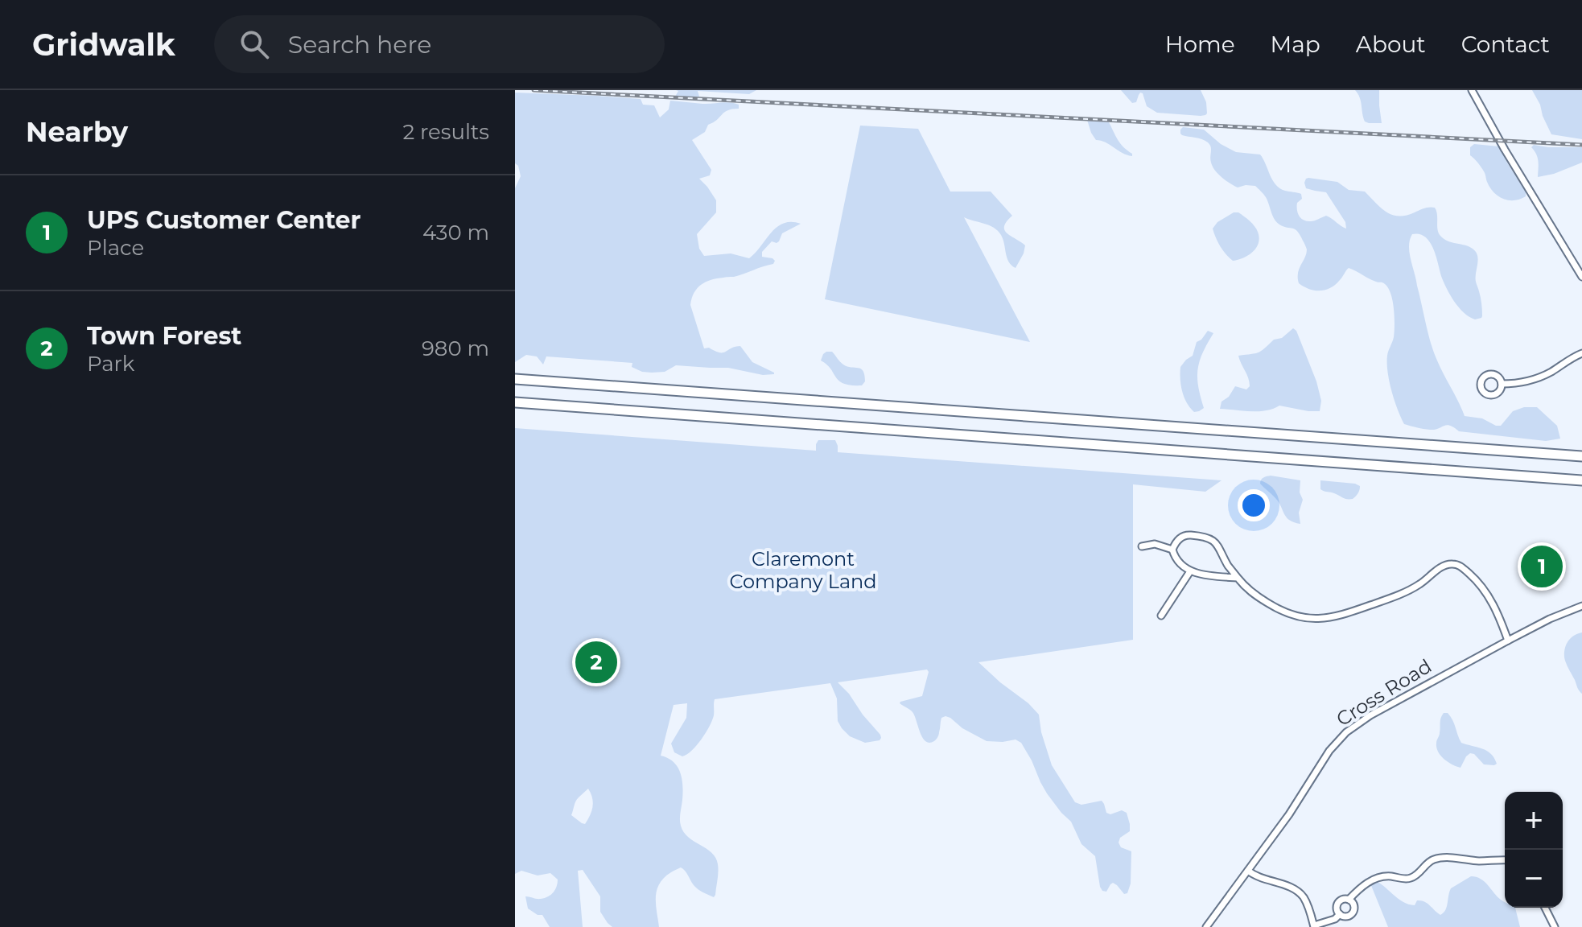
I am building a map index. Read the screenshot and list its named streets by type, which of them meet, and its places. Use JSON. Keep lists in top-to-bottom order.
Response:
{
  "streets": {
    "street": ["Cross Road"]
  },
  "parks": ["Claremont Company Land"],
  "page": {
    "header": "Gridwalk",
    "search": "Search here",
    "nav": [
      "Home",
      "Map",
      "About",
      "Contact"
    ],
    "heading": ["Nearby", "2 results"],
    "list": [
      {
        "mark": "1",
        "name": "UPS Customer Center",
        "note": "Place",
        "value": "430 m"
      },
      {
        "mark": "2",
        "name": "Town Forest",
        "note": "Park",
        "value": "980 m"
      }
    ],
    "pins": ["1", "2"],
    "map_buttons": ["+", "−"]
  }
}
